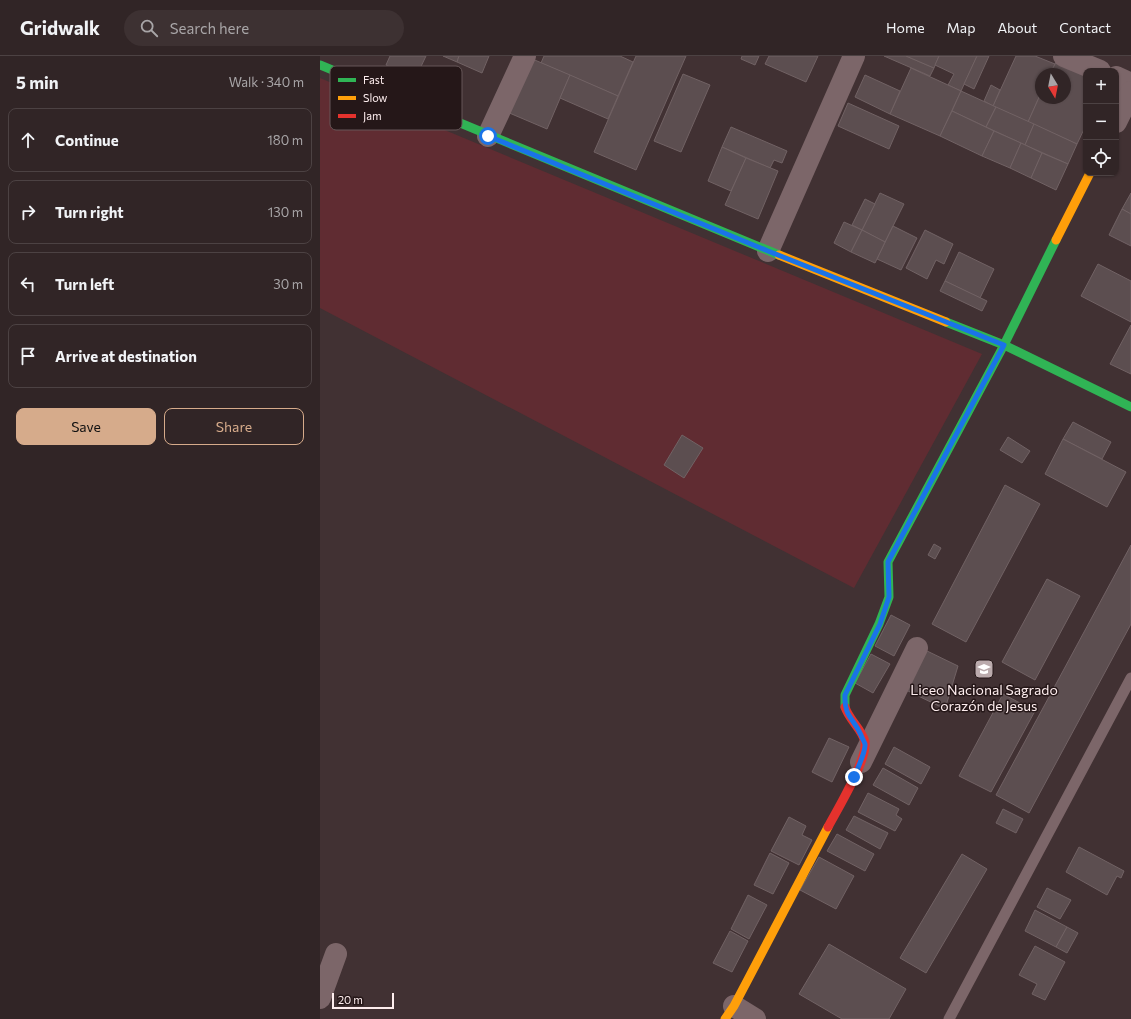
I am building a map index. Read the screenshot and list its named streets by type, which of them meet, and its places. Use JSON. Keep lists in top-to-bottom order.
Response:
{
  "places": {
    "school or university": ["Liceo Nacional Sagrado Corazón de Jesus"]
  },
  "legend": ["Fast", "Slow", "Jam"],
  "scale_bar": "20 m",
  "north": "bottom",
  "page": {
    "header": "Gridwalk",
    "search": "Search here",
    "nav": [
      "Home",
      "Map",
      "About",
      "Contact"
    ],
    "heading": ["5 min", "Walk · 340 m"],
    "map_buttons": ["+", "−"],
    "list": [
      ["Continue", "180 m"],
      ["Turn right", "130 m"],
      ["Turn left", "30 m"],
      "Arrive at destination"
    ],
    "buttons": ["Save", "Share"],
    "scale": "20 m"
  }
}
